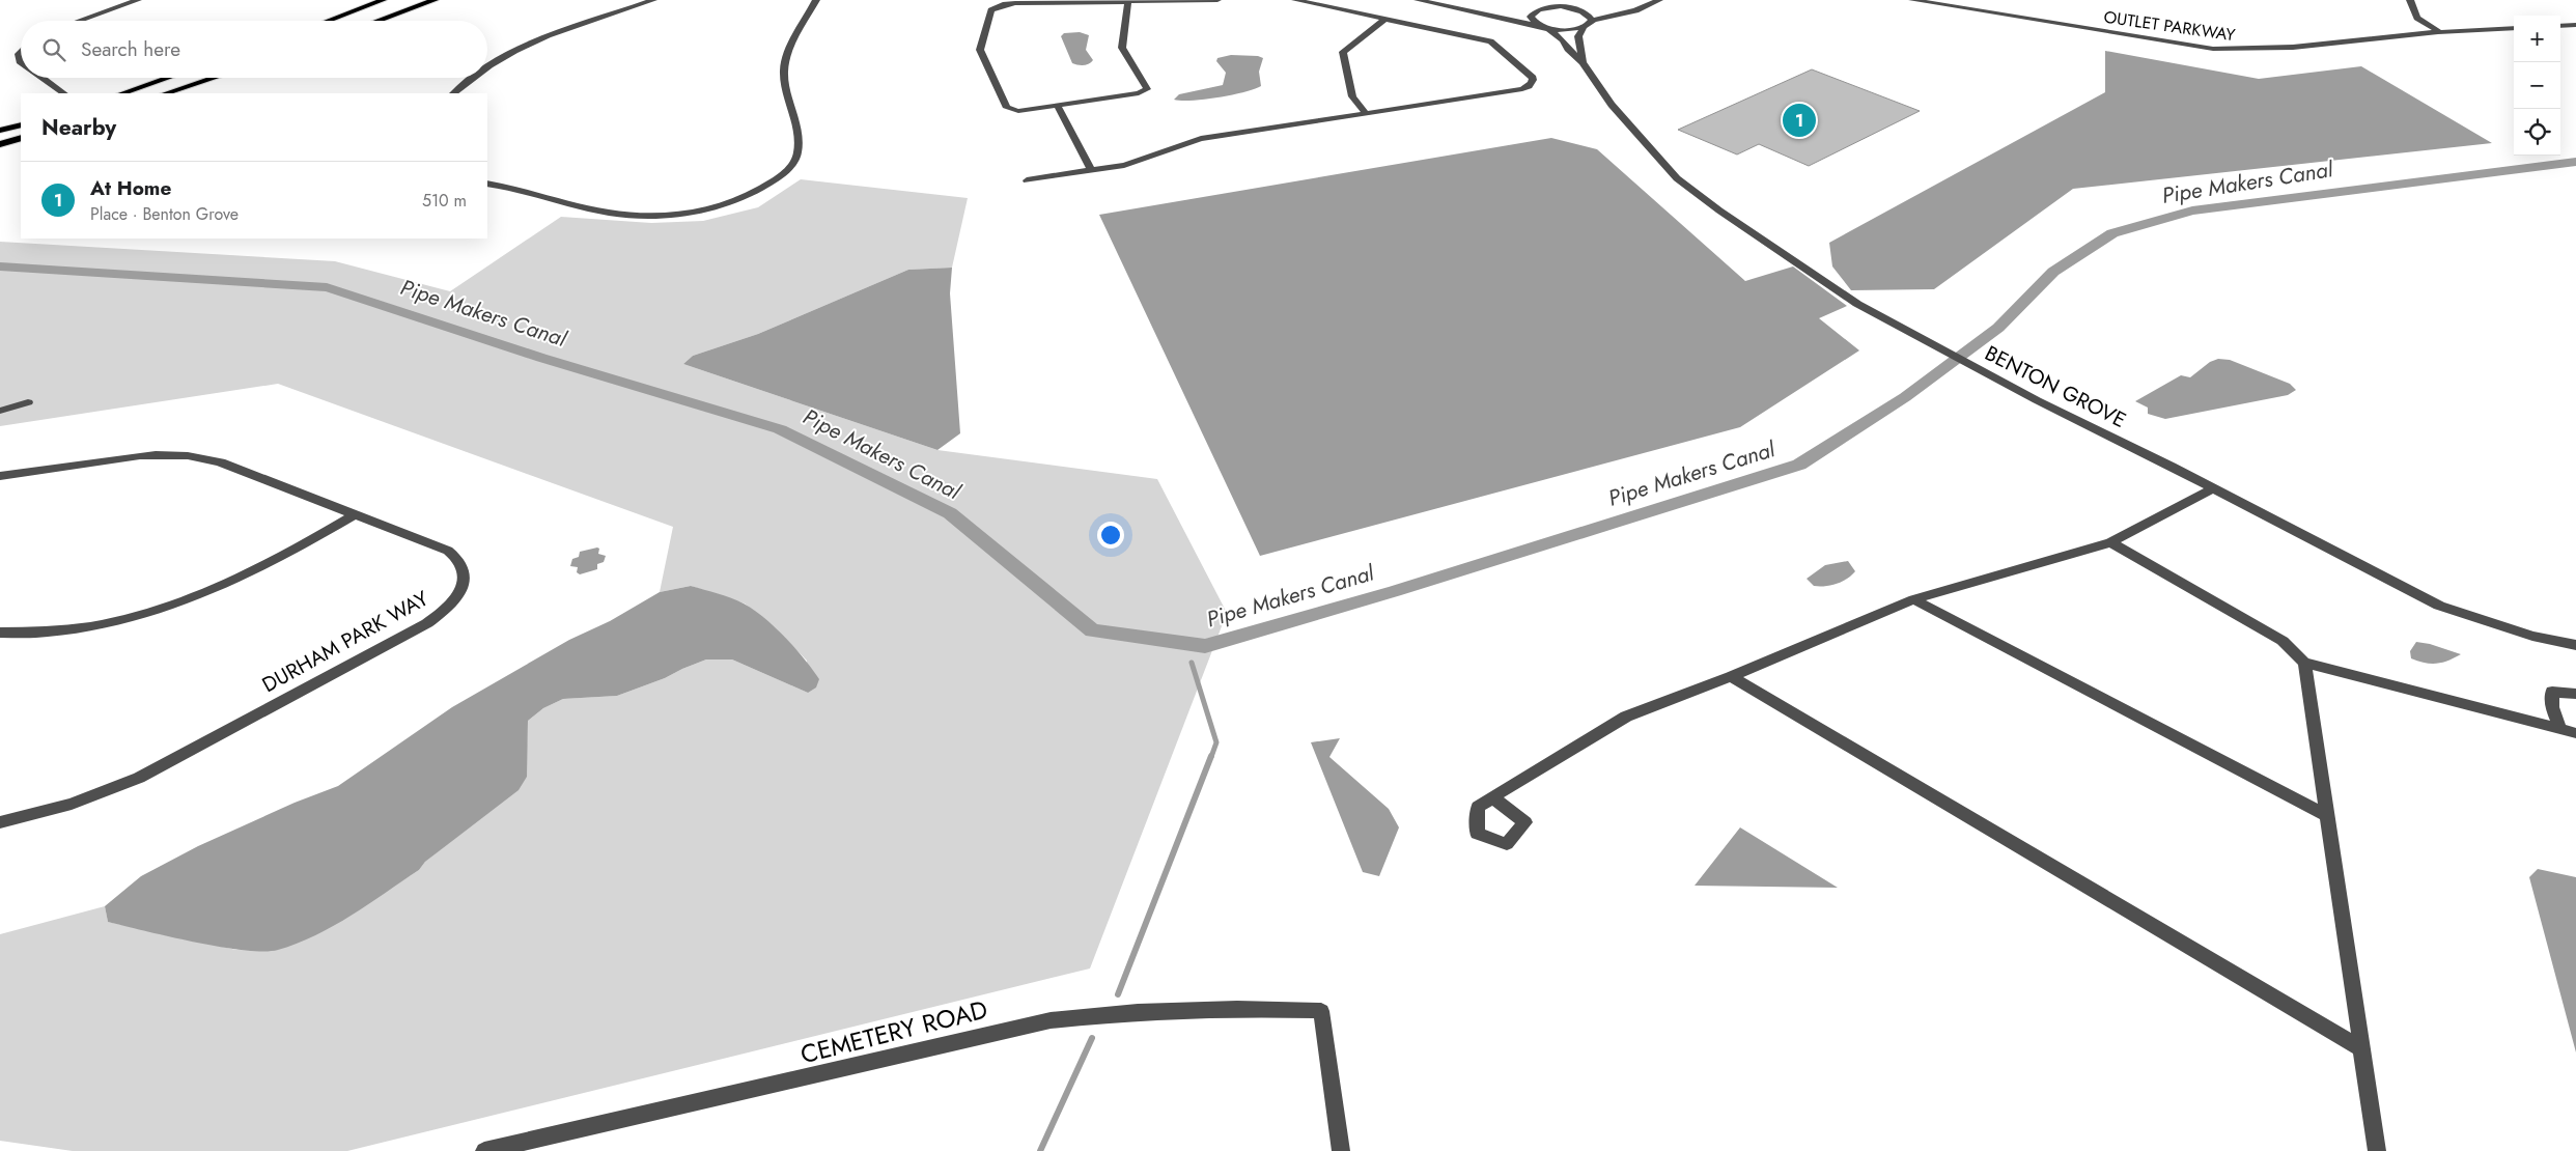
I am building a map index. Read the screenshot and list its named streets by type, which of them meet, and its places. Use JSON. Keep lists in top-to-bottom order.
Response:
{
  "streets": {
    "street": [
      "OUTLET PARKWAY",
      "BENTON GROVE",
      "DURHAM PARK WAY",
      "CEMETERY ROAD"
    ]
  },
  "water": ["Pipe Makers Canal"],
  "page": {
    "map_buttons": ["+", "−"],
    "search": "Search here",
    "heading": "Nearby",
    "pins": "1",
    "list": [
      {
        "mark": "1",
        "name": "At Home",
        "note": "Place · Benton Grove",
        "value": "510 m"
      }
    ]
  }
}
